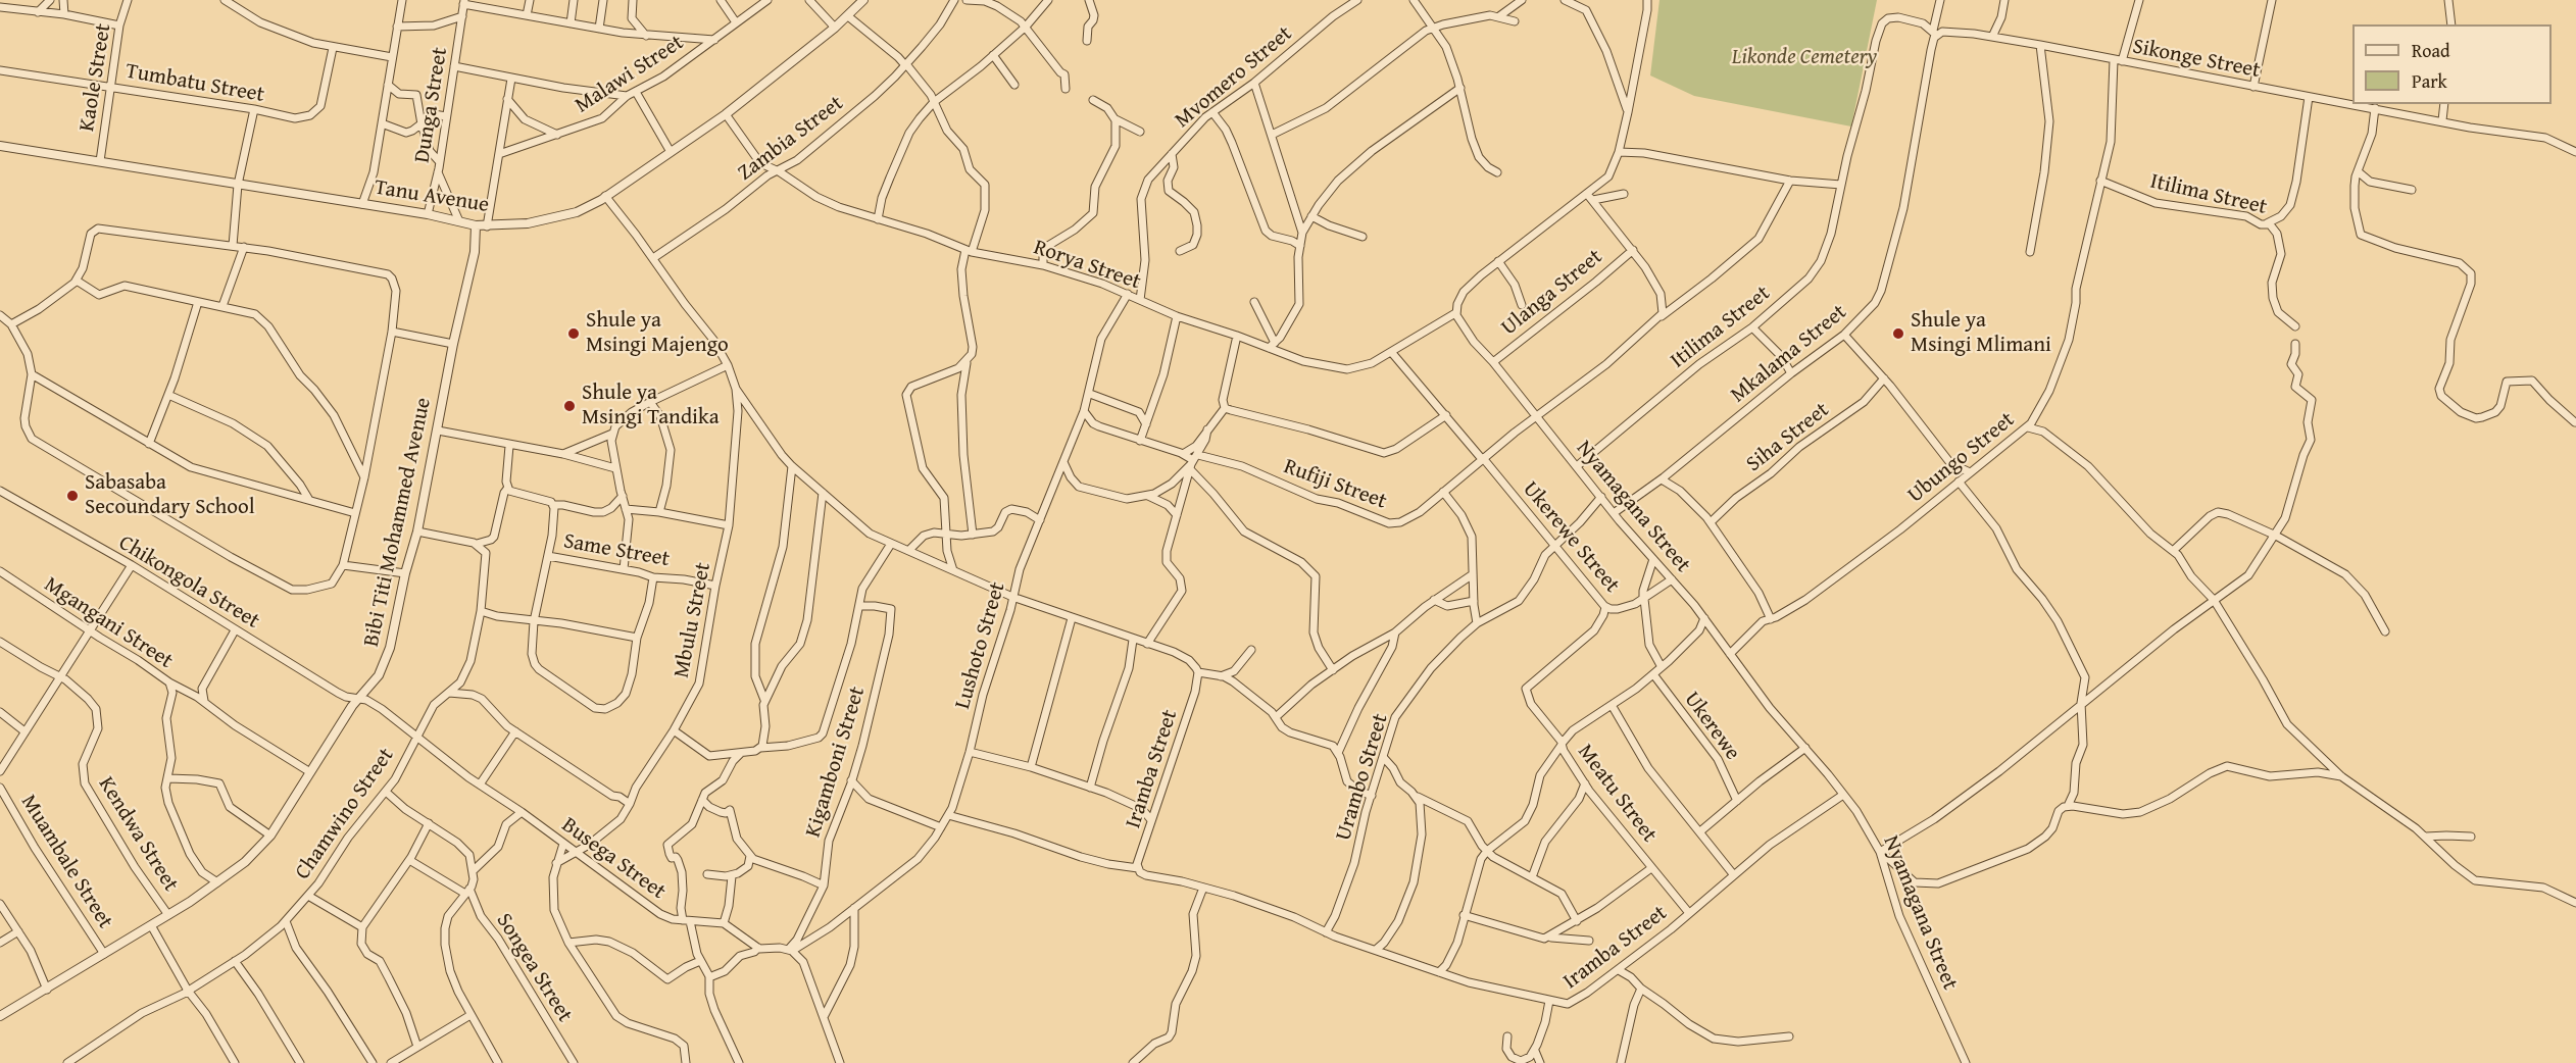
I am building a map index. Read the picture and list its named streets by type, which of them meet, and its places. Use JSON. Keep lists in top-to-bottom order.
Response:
{
  "streets": {
    "street": [
      "Sikonge Street",
      "Malawi Street",
      "Kaole Street",
      "Mvomero Street",
      "Tumbatu Street",
      "Dunga Street",
      "Zambia Street",
      "Itilima Street",
      "Tanu Avenue",
      "Rorya Street",
      "Ulanga Street",
      "Mkalama Street",
      "Siha Street",
      "Ubungo Street",
      "Rufiji Street",
      "Nyamagana Street",
      "Bibi Titi Mohammed Avenue",
      "Ukerewe Street",
      "Same Street",
      "Chikongola Street",
      "Mbulu Street",
      "Mgangani Street",
      "Lushoto Street",
      "Ukerewe",
      "Kigamboni Street",
      "Iramba Street",
      "Urambo Street",
      "Meatu Street",
      "Chamwino Street",
      "Kendwa Street",
      "Busega Street",
      "Muambale Street",
      "Songea Street"
    ]
  },
  "crossings": [
    ["Sikonge Street", "Itilima Street"],
    ["Sikonge Street", "Mkalama Street"],
    ["Sikonge Street", "Ubungo Street"],
    ["Kaole Street", "Tumbatu Street"],
    ["Kaole Street", "Tanu Avenue"],
    ["Mvomero Street", "Rorya Street"],
    ["Dunga Street", "Tanu Avenue"],
    ["Zambia Street", "Rorya Street"],
    ["Itilima Street", "Mkalama Street"],
    ["Itilima Street", "Ubungo Street"],
    ["Itilima Street", "Nyamagana Street"],
    ["Tanu Avenue", "Rorya Street"],
    ["Tanu Avenue", "Bibi Titi Mohammed Avenue"],
    ["Rorya Street", "Nyamagana Street"],
    ["Rorya Street", "Ukerewe Street"],
    ["Rorya Street", "Lushoto Street"],
    ["Ulanga Street", "Nyamagana Street"],
    ["Mkalama Street", "Nyamagana Street"],
    ["Ubungo Street", "Nyamagana Street"],
    ["Rufiji Street", "Nyamagana Street"],
    ["Rufiji Street", "Ukerewe Street"],
    ["Rufiji Street", "Lushoto Street"],
    ["Nyamagana Street", "Ukerewe Street"],
    ["Nyamagana Street", "Iramba Street"],
    ["Nyamagana Street", "Urambo Street"],
    ["Nyamagana Street", "Meatu Street"],
    ["Bibi Titi Mohammed Avenue", "Chikongola Street"],
    ["Bibi Titi Mohammed Avenue", "Mgangani Street"],
    ["Bibi Titi Mohammed Avenue", "Kendwa Street"],
    ["Bibi Titi Mohammed Avenue", "Busega Street"],
    ["Bibi Titi Mohammed Avenue", "Muambale Street"],
    ["Ukerewe Street", "Urambo Street"],
    ["Ukerewe Street", "Meatu Street"],
    ["Same Street", "Mbulu Street"],
    ["Chikongola Street", "Busega Street"],
    ["Mbulu Street", "Busega Street"],
    ["Lushoto Street", "Kigamboni Street"],
    ["Ukerewe", "Meatu Street"],
    ["Iramba Street", "Urambo Street"],
    ["Iramba Street", "Meatu Street"],
    ["Chamwino Street", "Busega Street"]
  ],
  "parks": ["Likonde Cemetery"],
  "places": [
    "Shule ya Msingi Majengo",
    "Shule ya Msingi Mlimani",
    "Shule ya Msingi Tandika",
    "Sabasaba Secoundary School"
  ],
  "legend": ["Road", "Park"]
}
